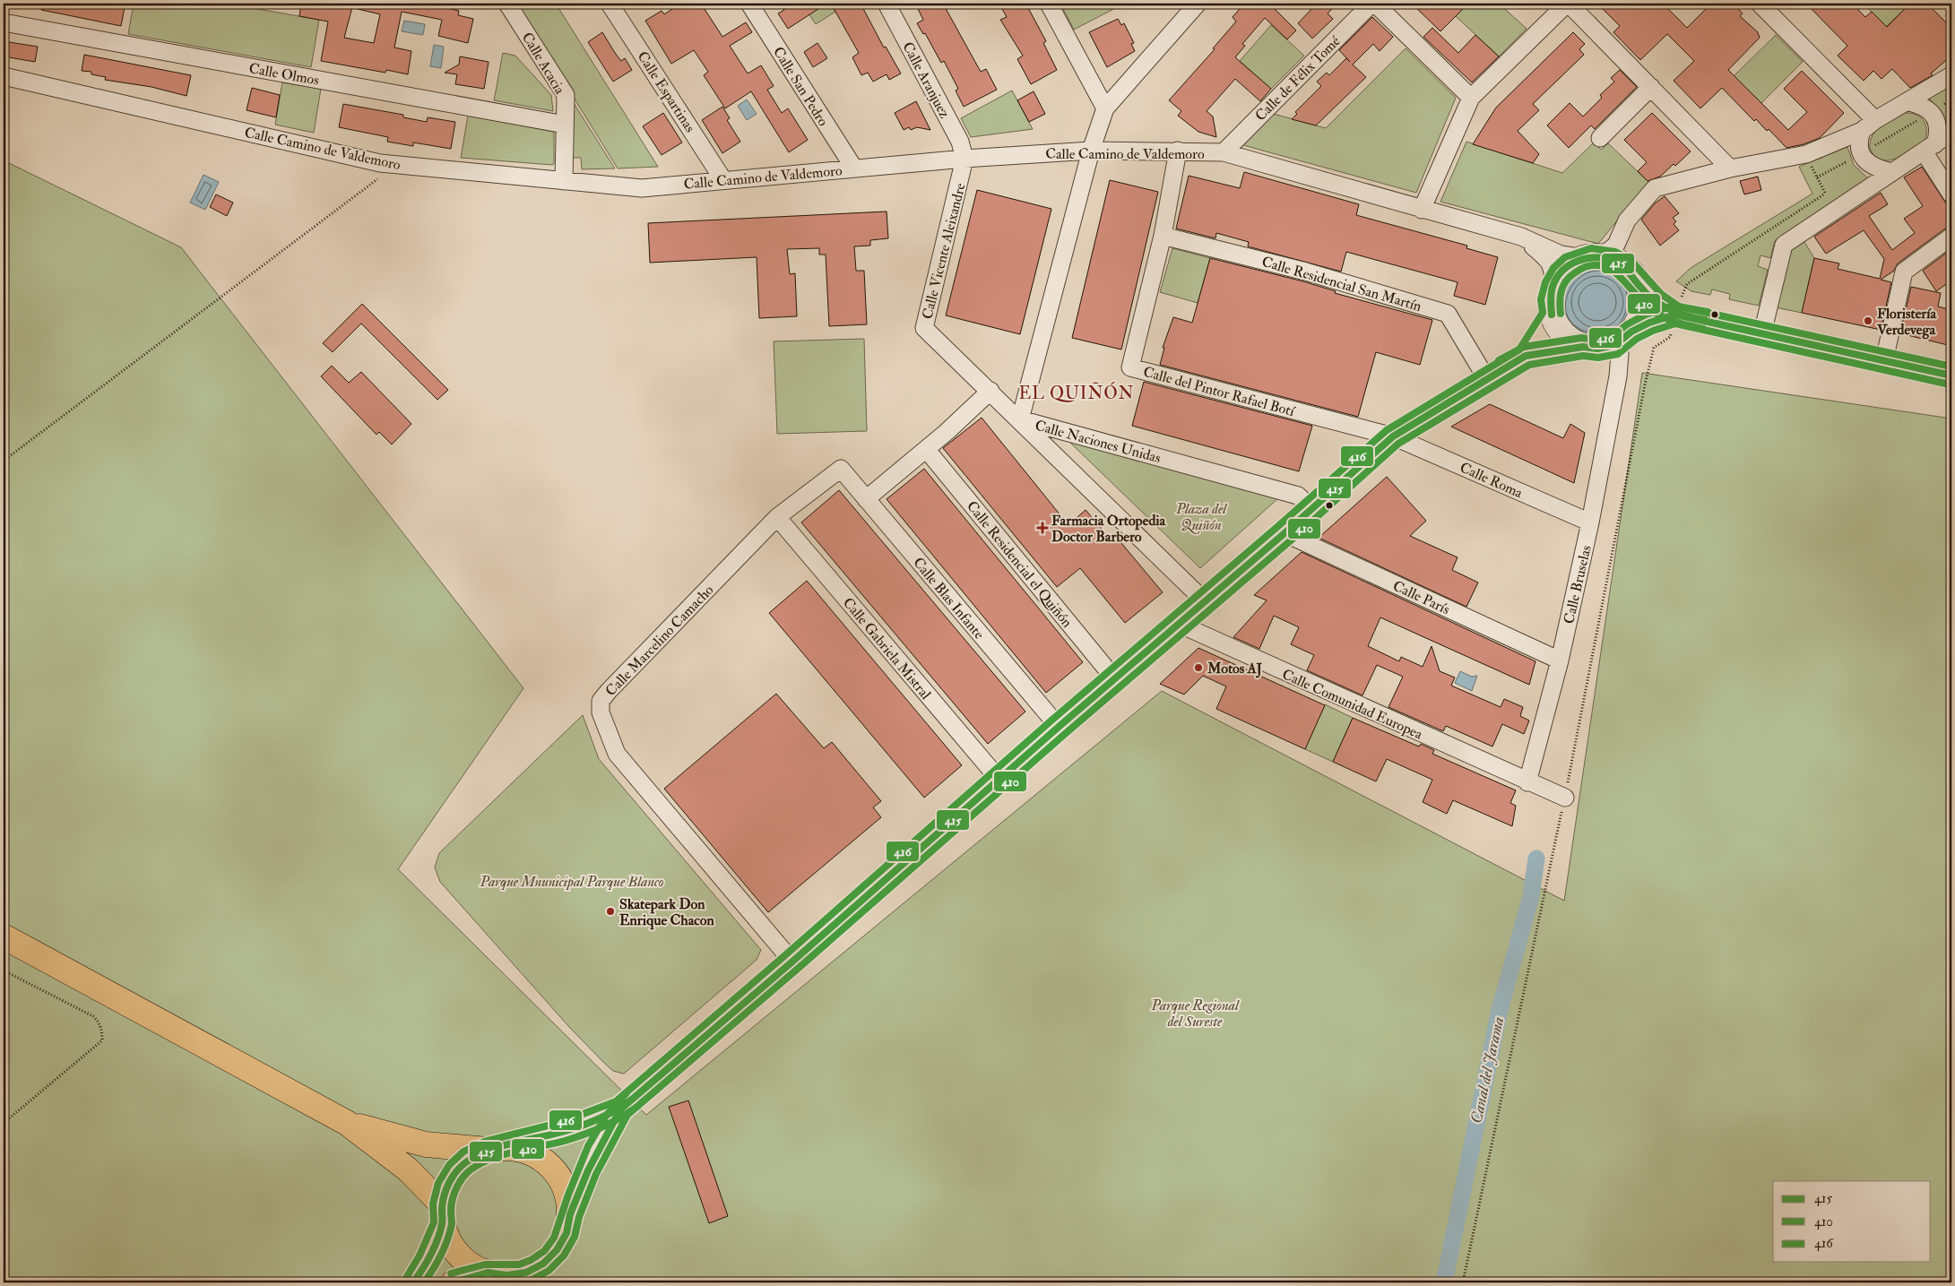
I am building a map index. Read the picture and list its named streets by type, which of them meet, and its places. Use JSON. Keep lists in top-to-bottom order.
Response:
{
  "streets": {
    "street": [
      "Calle Acacia",
      "Calle Olmos",
      "Calle de Félix Tomé",
      "Calle Aranjuez",
      "Calle San Pedro",
      "Calle Espartinas",
      "Calle Camino de Valdemoro",
      "Calle Vicente Aleixandre",
      "Calle Residencial San Martín",
      "Calle del Pintor Rafael Botí",
      "Calle Naciones Unidas",
      "Calle Roma",
      "Calle Residencial el Quiñón",
      "Calle Bruselas",
      "Calle París",
      "Calle Blas Infante",
      "Calle Marcelino Camacho",
      "Calle Gabriela Mistral",
      "Calle Comunidad Europea"
    ]
  },
  "crossings": [
    ["Calle Acacia", "Calle Olmos"],
    ["Calle Acacia", "Calle Camino de Valdemoro"],
    ["Calle de Félix Tomé", "Calle Camino de Valdemoro"],
    ["Calle Aranjuez", "Calle Camino de Valdemoro"],
    ["Calle Aranjuez", "Calle Vicente Aleixandre"],
    ["Calle San Pedro", "Calle Camino de Valdemoro"],
    ["Calle Espartinas", "Calle Camino de Valdemoro"],
    ["Calle Camino de Valdemoro", "Calle Vicente Aleixandre"],
    ["Calle Camino de Valdemoro", "Calle del Pintor Rafael Botí"],
    ["Calle Camino de Valdemoro", "Calle Naciones Unidas"],
    ["Calle Camino de Valdemoro", "Calle Bruselas"],
    ["Calle Vicente Aleixandre", "Calle Naciones Unidas"],
    ["Calle Residencial San Martín", "Calle del Pintor Rafael Botí"],
    ["Calle del Pintor Rafael Botí", "Calle Roma"],
    ["Calle Roma", "Calle Bruselas"],
    ["Calle Bruselas", "Calle París"],
    ["Calle Bruselas", "Calle Comunidad Europea"],
    ["Calle Blas Infante", "Calle Marcelino Camacho"],
    ["Calle Marcelino Camacho", "Calle Gabriela Mistral"]
  ],
  "districts": ["EL QUIÑÓN"],
  "water": ["Canal del Jarama"],
  "parks": ["Plaza del Quiñón", "Parque Mnunicipal Parque Blanco", "Parque Regional del Sureste"],
  "places": {
    "other": ["Floristería Verdevega", "Motos AJ", "Skatepark Don Enrique Chacon"],
    "health": ["Farmacia Ortopedia Doctor Barbero"]
  },
  "lines": ["transit line 416", "transit line 415", "transit line 410"],
  "legend": ["415", "410", "416"]
}
